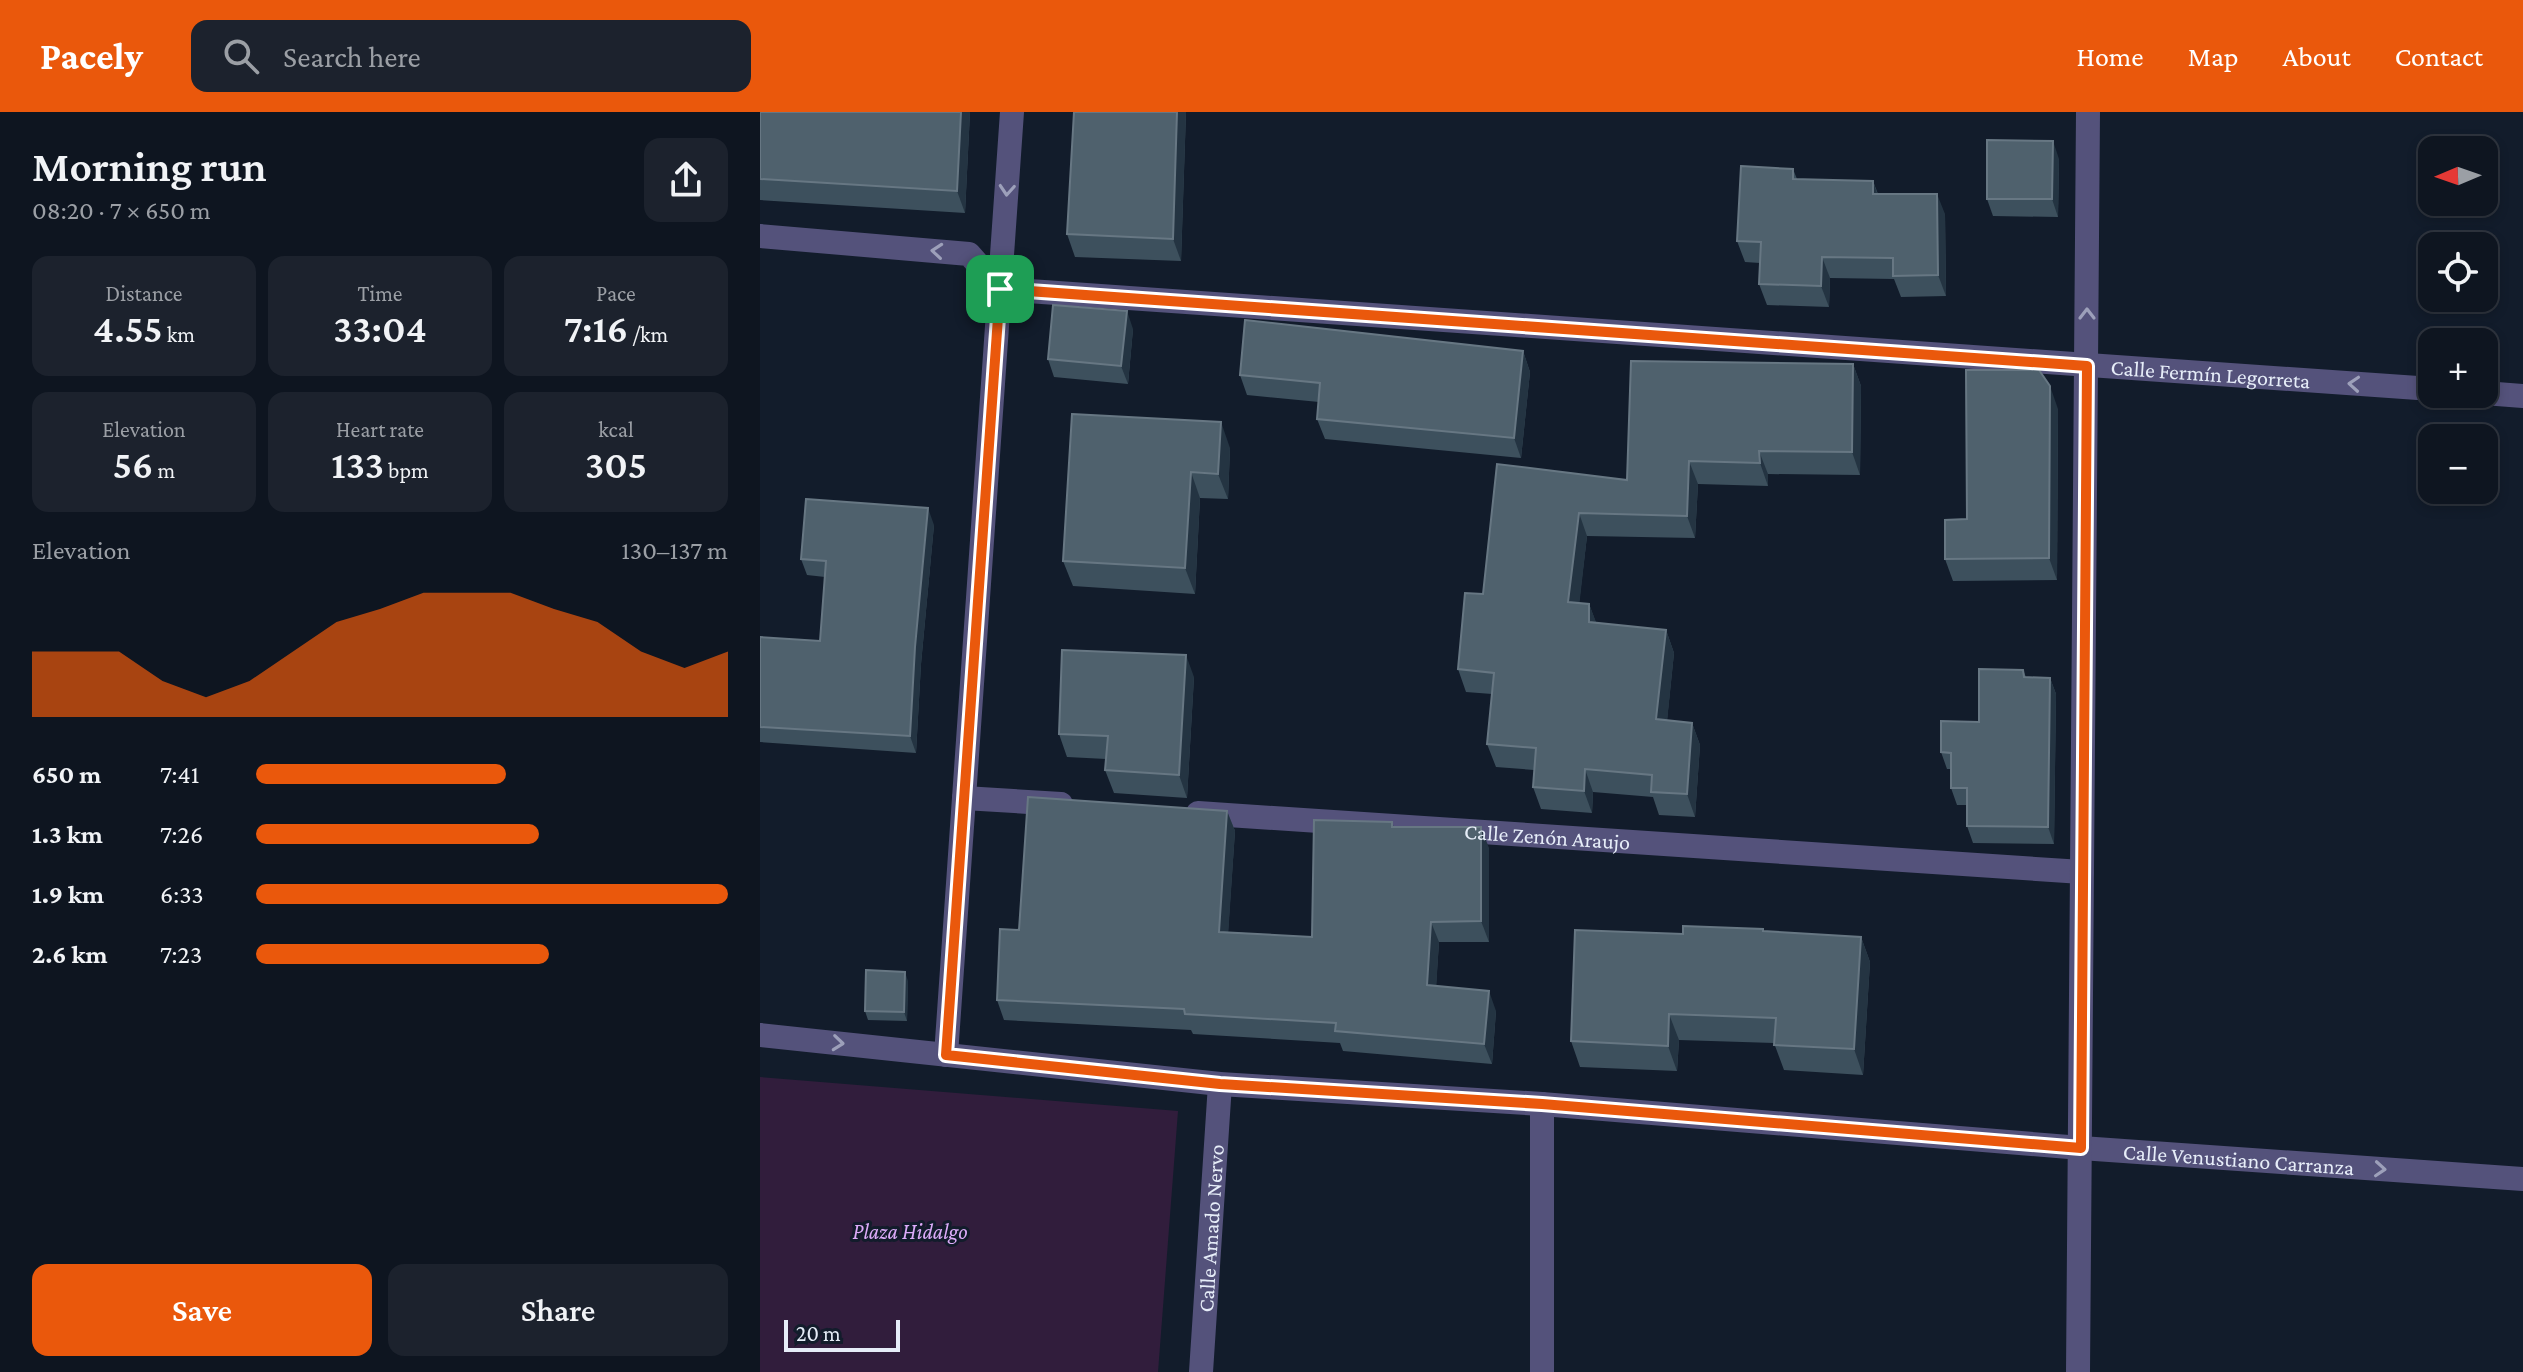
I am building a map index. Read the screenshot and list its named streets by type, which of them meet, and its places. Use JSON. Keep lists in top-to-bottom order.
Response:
{
  "streets": {
    "street": [
      "Calle Fermín Legorreta",
      "Calle Zenón Araujo",
      "Calle Venustiano Carranza",
      "Calle Amado Nervo"
    ]
  },
  "crossings": [
    ["Calle Venustiano Carranza", "Calle Amado Nervo"]
  ],
  "one_way": ["Calle Venustiano Carranza"],
  "parks": ["Plaza Hidalgo"],
  "scale_bar": "20 m",
  "north": "left",
  "page": {
    "header": "Pacely",
    "search": "Search here",
    "nav": [
      "Home",
      "Map",
      "About",
      "Contact"
    ],
    "heading": ["Morning run", "08:20 · 7 × 650 m"],
    "map_buttons": ["+", "−"],
    "stats": [
      ["Distance", "4.55 km"],
      ["Time", "33:04"],
      ["Pace", "7:16 /km"],
      ["Elevation", "56 m"],
      ["Heart rate", "133 bpm"],
      ["kcal", "305"]
    ],
    "chart": ["Elevation", "130–137 m"],
    "list": [
      {
        "name": "650 m",
        "note": "7:41"
      },
      {
        "name": "1.3 km",
        "note": "7:26"
      },
      {
        "name": "1.9 km",
        "note": "6:33"
      },
      {
        "name": "2.6 km",
        "note": "7:23"
      }
    ],
    "buttons": ["Save", "Share"],
    "scale": "20 m"
  }
}
